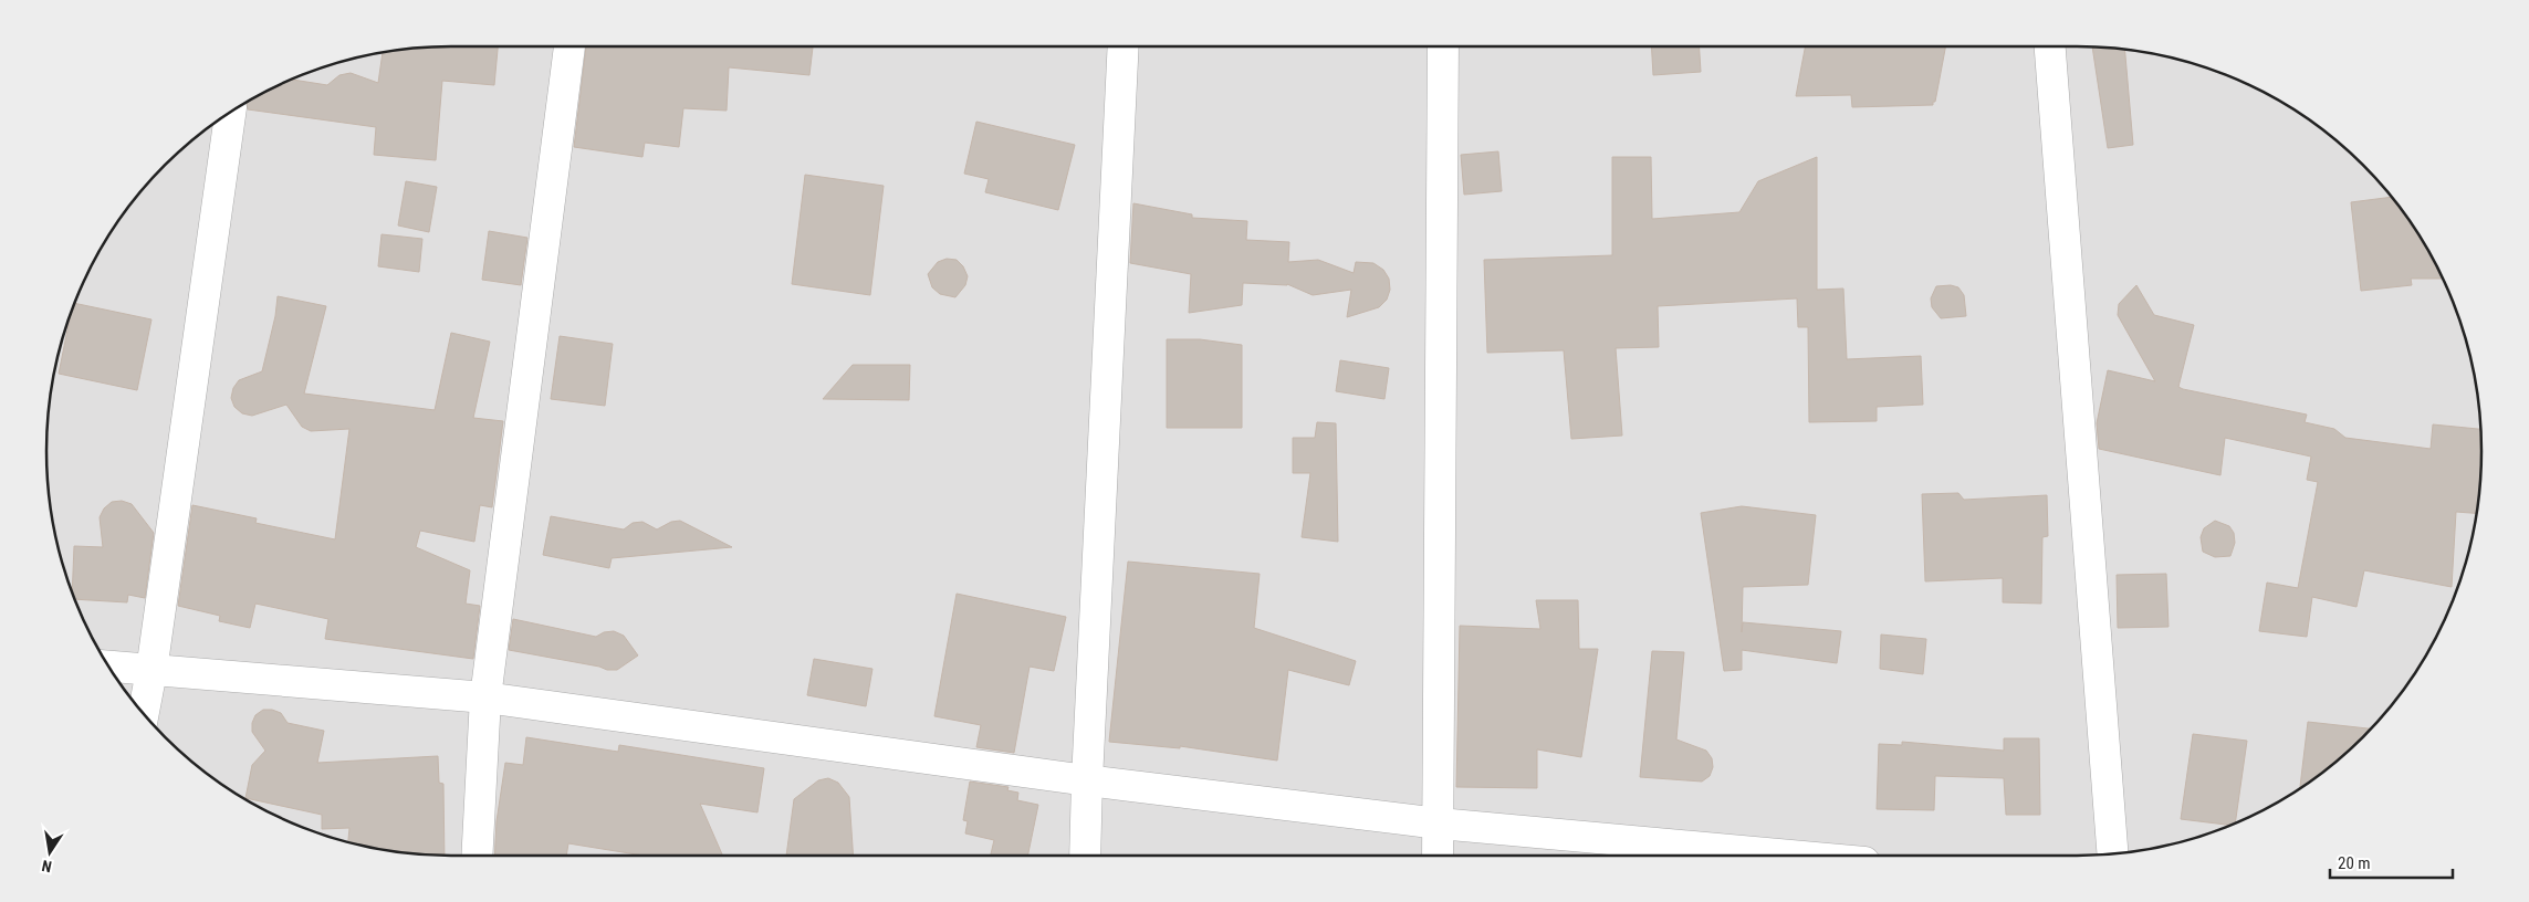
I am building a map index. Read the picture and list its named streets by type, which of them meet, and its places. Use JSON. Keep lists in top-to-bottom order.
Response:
{
  "scale_bar": "20 m",
  "north": "bottom"
}
